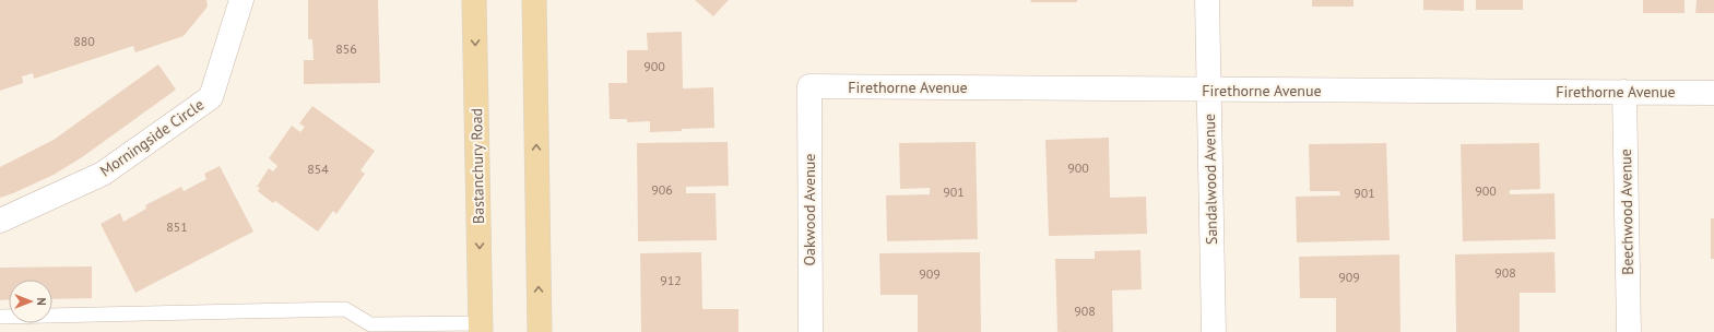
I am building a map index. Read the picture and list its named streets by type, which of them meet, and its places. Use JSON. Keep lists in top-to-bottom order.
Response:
{
  "streets": {
    "main road": ["Bastanchury Road"],
    "street": [
      "Firethorne Avenue",
      "Morningside Circle",
      "Sandalwood Avenue",
      "Oakwood Avenue",
      "Beechwood Avenue"
    ]
  },
  "crossings": [
    ["Firethorne Avenue", "Sandalwood Avenue"],
    ["Firethorne Avenue", "Oakwood Avenue"],
    ["Firethorne Avenue", "Beechwood Avenue"]
  ],
  "house_numbers": [
    "880",
    "856",
    "900",
    "900",
    "854",
    "906",
    "900",
    "901",
    "901",
    "851",
    "908",
    "909",
    "909",
    "912",
    "908"
  ],
  "north": "right"
}
